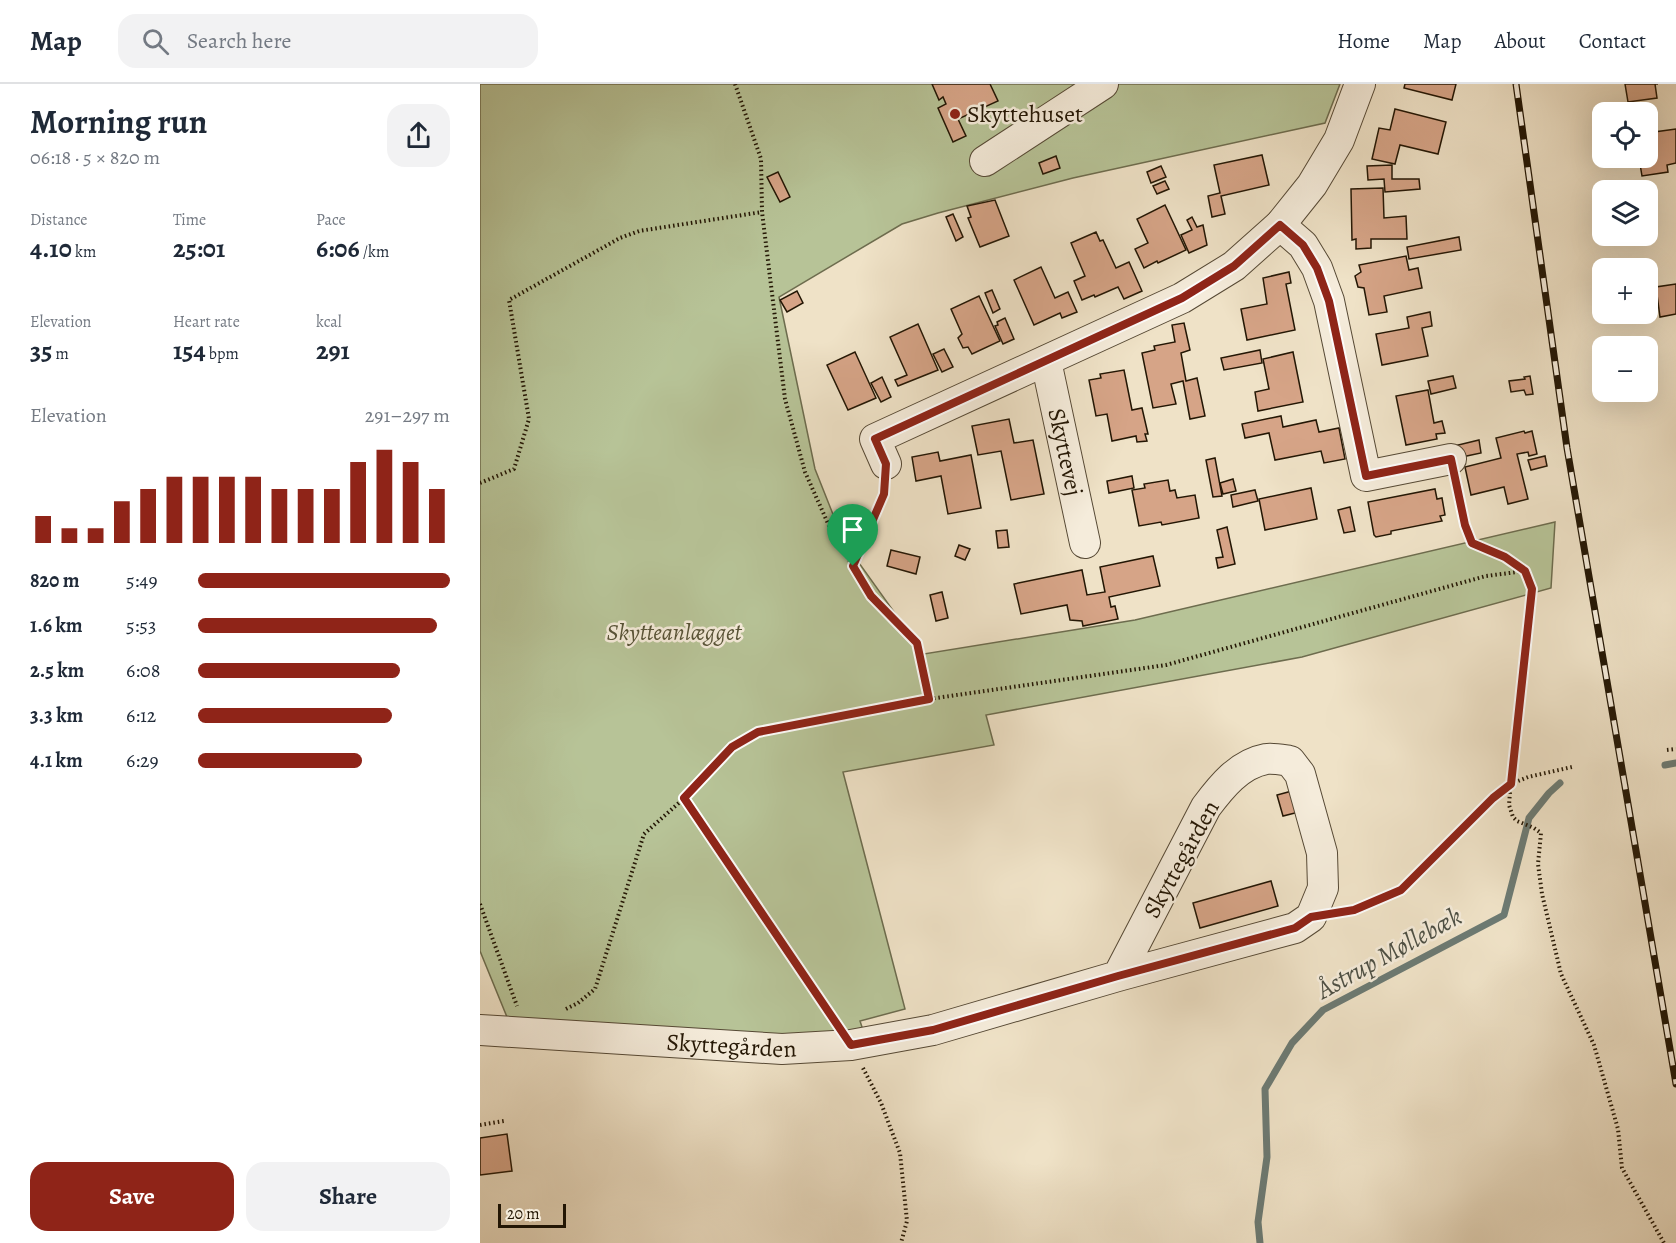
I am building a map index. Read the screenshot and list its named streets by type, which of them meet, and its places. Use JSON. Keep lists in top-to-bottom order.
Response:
{
  "streets": {
    "street": ["Skyttevej", "Skyttegården"]
  },
  "water": ["Åstrup Møllebæk"],
  "parks": ["Skytteanlægget"],
  "places": ["Skyttehuset"],
  "scale_bar": "20 m",
  "page": {
    "header": "Map",
    "search": "Search here",
    "nav": [
      "Home",
      "Map",
      "About",
      "Contact"
    ],
    "heading": ["Morning run", "06:18 · 5 × 820 m"],
    "map_buttons": ["+", "−"],
    "stats": [
      ["Distance", "4.10 km"],
      ["Time", "25:01"],
      ["Pace", "6:06 /km"],
      ["Elevation", "35 m"],
      ["Heart rate", "154 bpm"],
      ["kcal", "291"]
    ],
    "chart": ["Elevation", "291–297 m"],
    "list": [
      {
        "name": "820 m",
        "note": "5:49"
      },
      {
        "name": "1.6 km",
        "note": "5:53"
      },
      {
        "name": "2.5 km",
        "note": "6:08"
      },
      {
        "name": "3.3 km",
        "note": "6:12"
      },
      {
        "name": "4.1 km",
        "note": "6:29"
      }
    ],
    "buttons": ["Save", "Share"],
    "scale": "20 m"
  }
}
